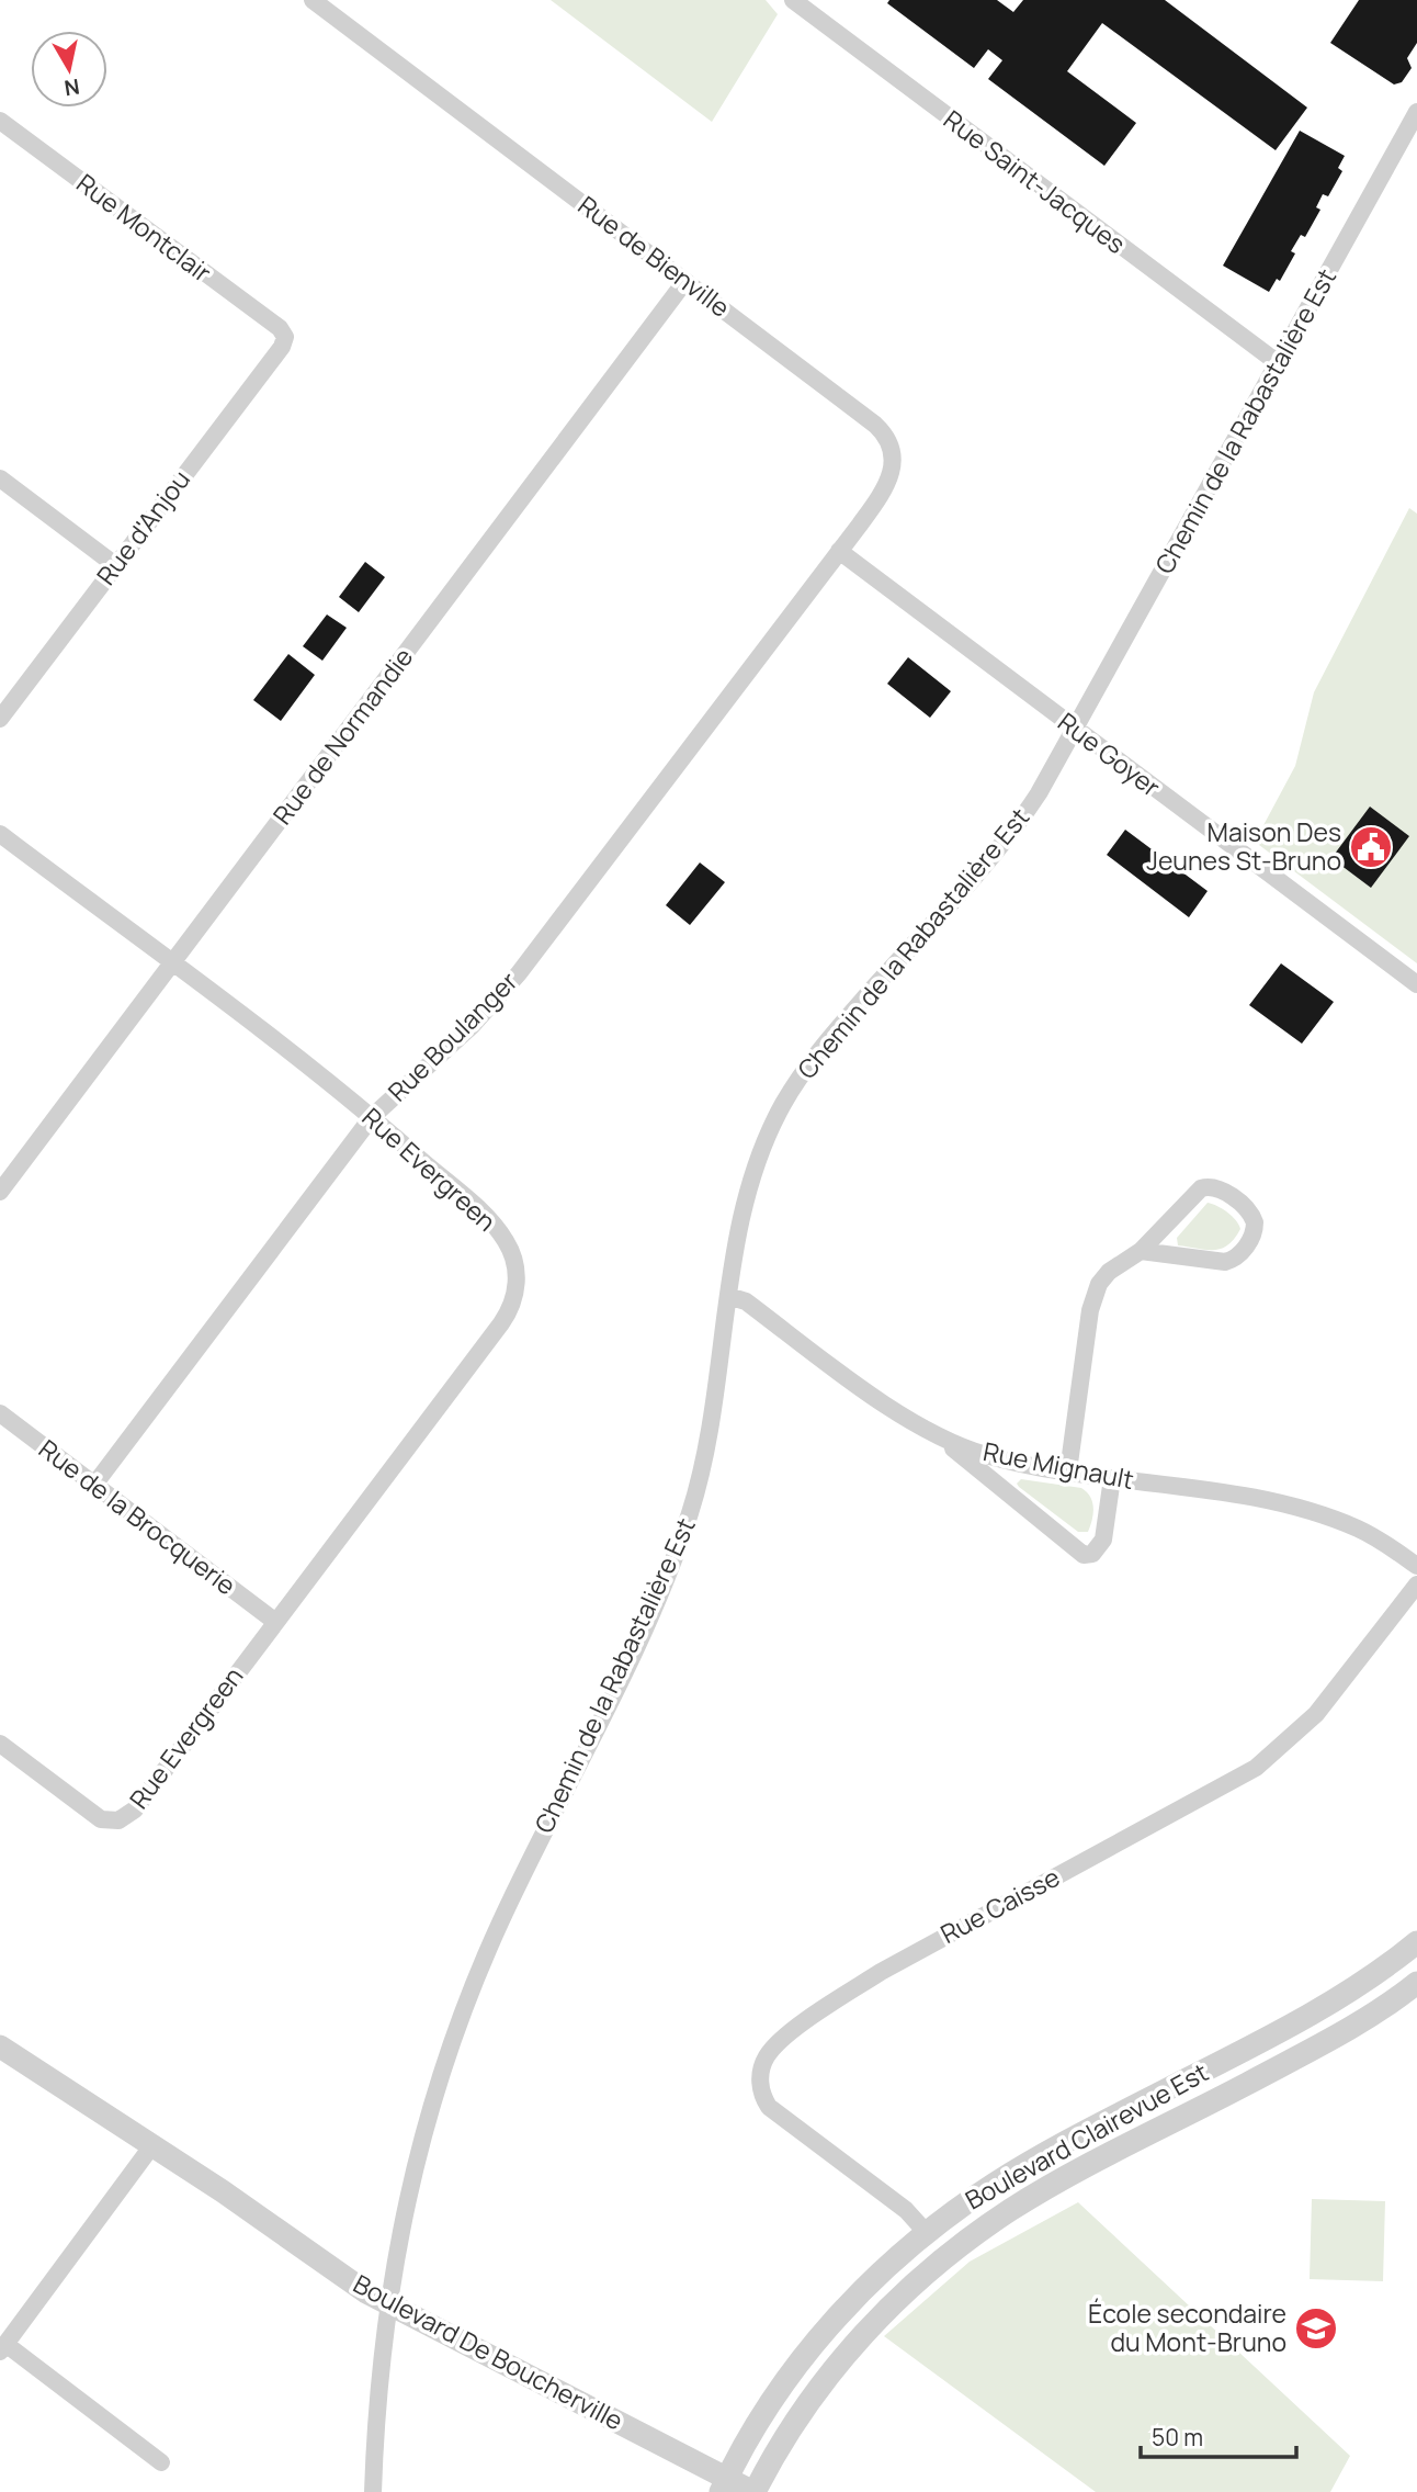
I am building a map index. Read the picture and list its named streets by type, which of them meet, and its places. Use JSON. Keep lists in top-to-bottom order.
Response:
{
  "streets": {
    "street": [
      "Rue Saint-Jacques",
      "Rue Montclair",
      "Rue de Bienville",
      "Chemin de la Rabastalière Est",
      "Rue d'Anjou",
      "Rue de Normandie",
      "Rue Goyer",
      "Rue Boulanger",
      "Rue Evergreen",
      "Rue Mignault",
      "Rue de la Brocquerie",
      "Rue Caisse",
      "Boulevard Clairevue Est",
      "Boulevard De Boucherville"
    ]
  },
  "crossings": [
    ["Rue Saint-Jacques", "Chemin de la Rabastalière Est"],
    ["Rue Montclair", "Rue d'Anjou"],
    ["Rue de Bienville", "Rue de Normandie"],
    ["Rue de Bienville", "Rue Goyer"],
    ["Rue de Bienville", "Rue Boulanger"],
    ["Chemin de la Rabastalière Est", "Rue Goyer"],
    ["Chemin de la Rabastalière Est", "Rue Mignault"],
    ["Chemin de la Rabastalière Est", "Boulevard De Boucherville"],
    ["Rue de Normandie", "Rue Evergreen"],
    ["Rue Goyer", "Rue Boulanger"],
    ["Rue Boulanger", "Rue Evergreen"],
    ["Rue Boulanger", "Rue de la Brocquerie"],
    ["Rue Evergreen", "Rue de la Brocquerie"],
    ["Rue Caisse", "Boulevard Clairevue Est"],
    ["Boulevard Clairevue Est", "Boulevard De Boucherville"]
  ],
  "places": {
    "public building": ["Maison Des Jeunes St-Bruno"],
    "school or university": ["École secondaire du Mont-Bruno"]
  },
  "scale_bar": "50 m",
  "north": "bottom"
}
